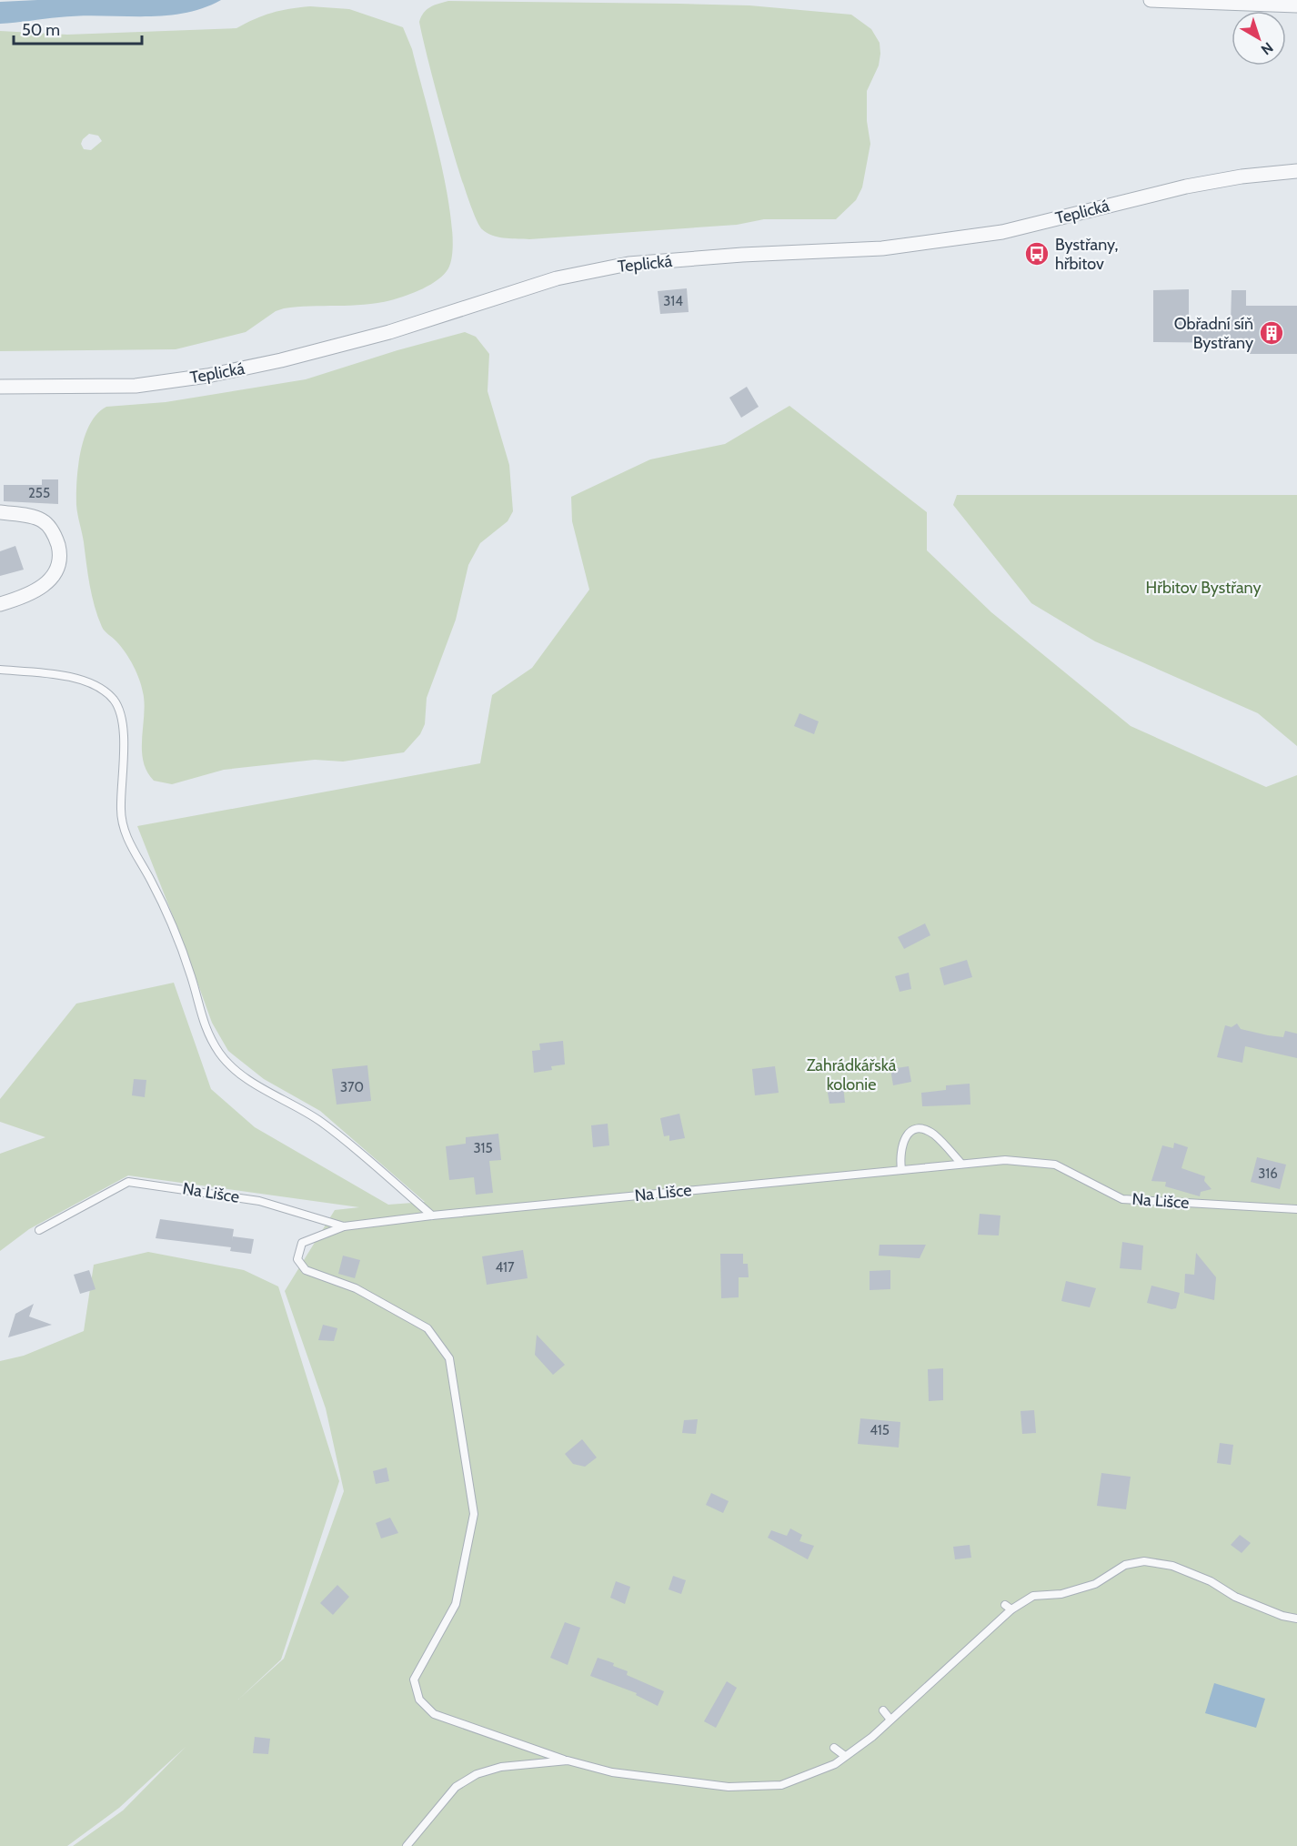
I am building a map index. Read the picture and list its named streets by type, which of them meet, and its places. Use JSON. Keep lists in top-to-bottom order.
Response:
{
  "streets": {
    "street": ["Teplická"],
    "lane": ["Na Lišce"]
  },
  "parks": ["Hřbitov Bystřany", "Zahrádkářská kolonie"],
  "places": {
    "bus stop": ["Bystřany, hřbitov"],
    "building": ["Obřadní síň Bystřany"]
  },
  "house_numbers": [
    "314",
    "255",
    "370",
    "315",
    "316",
    "417",
    "415"
  ],
  "scale_bar": "50 m",
  "north": "bottom right"
}
